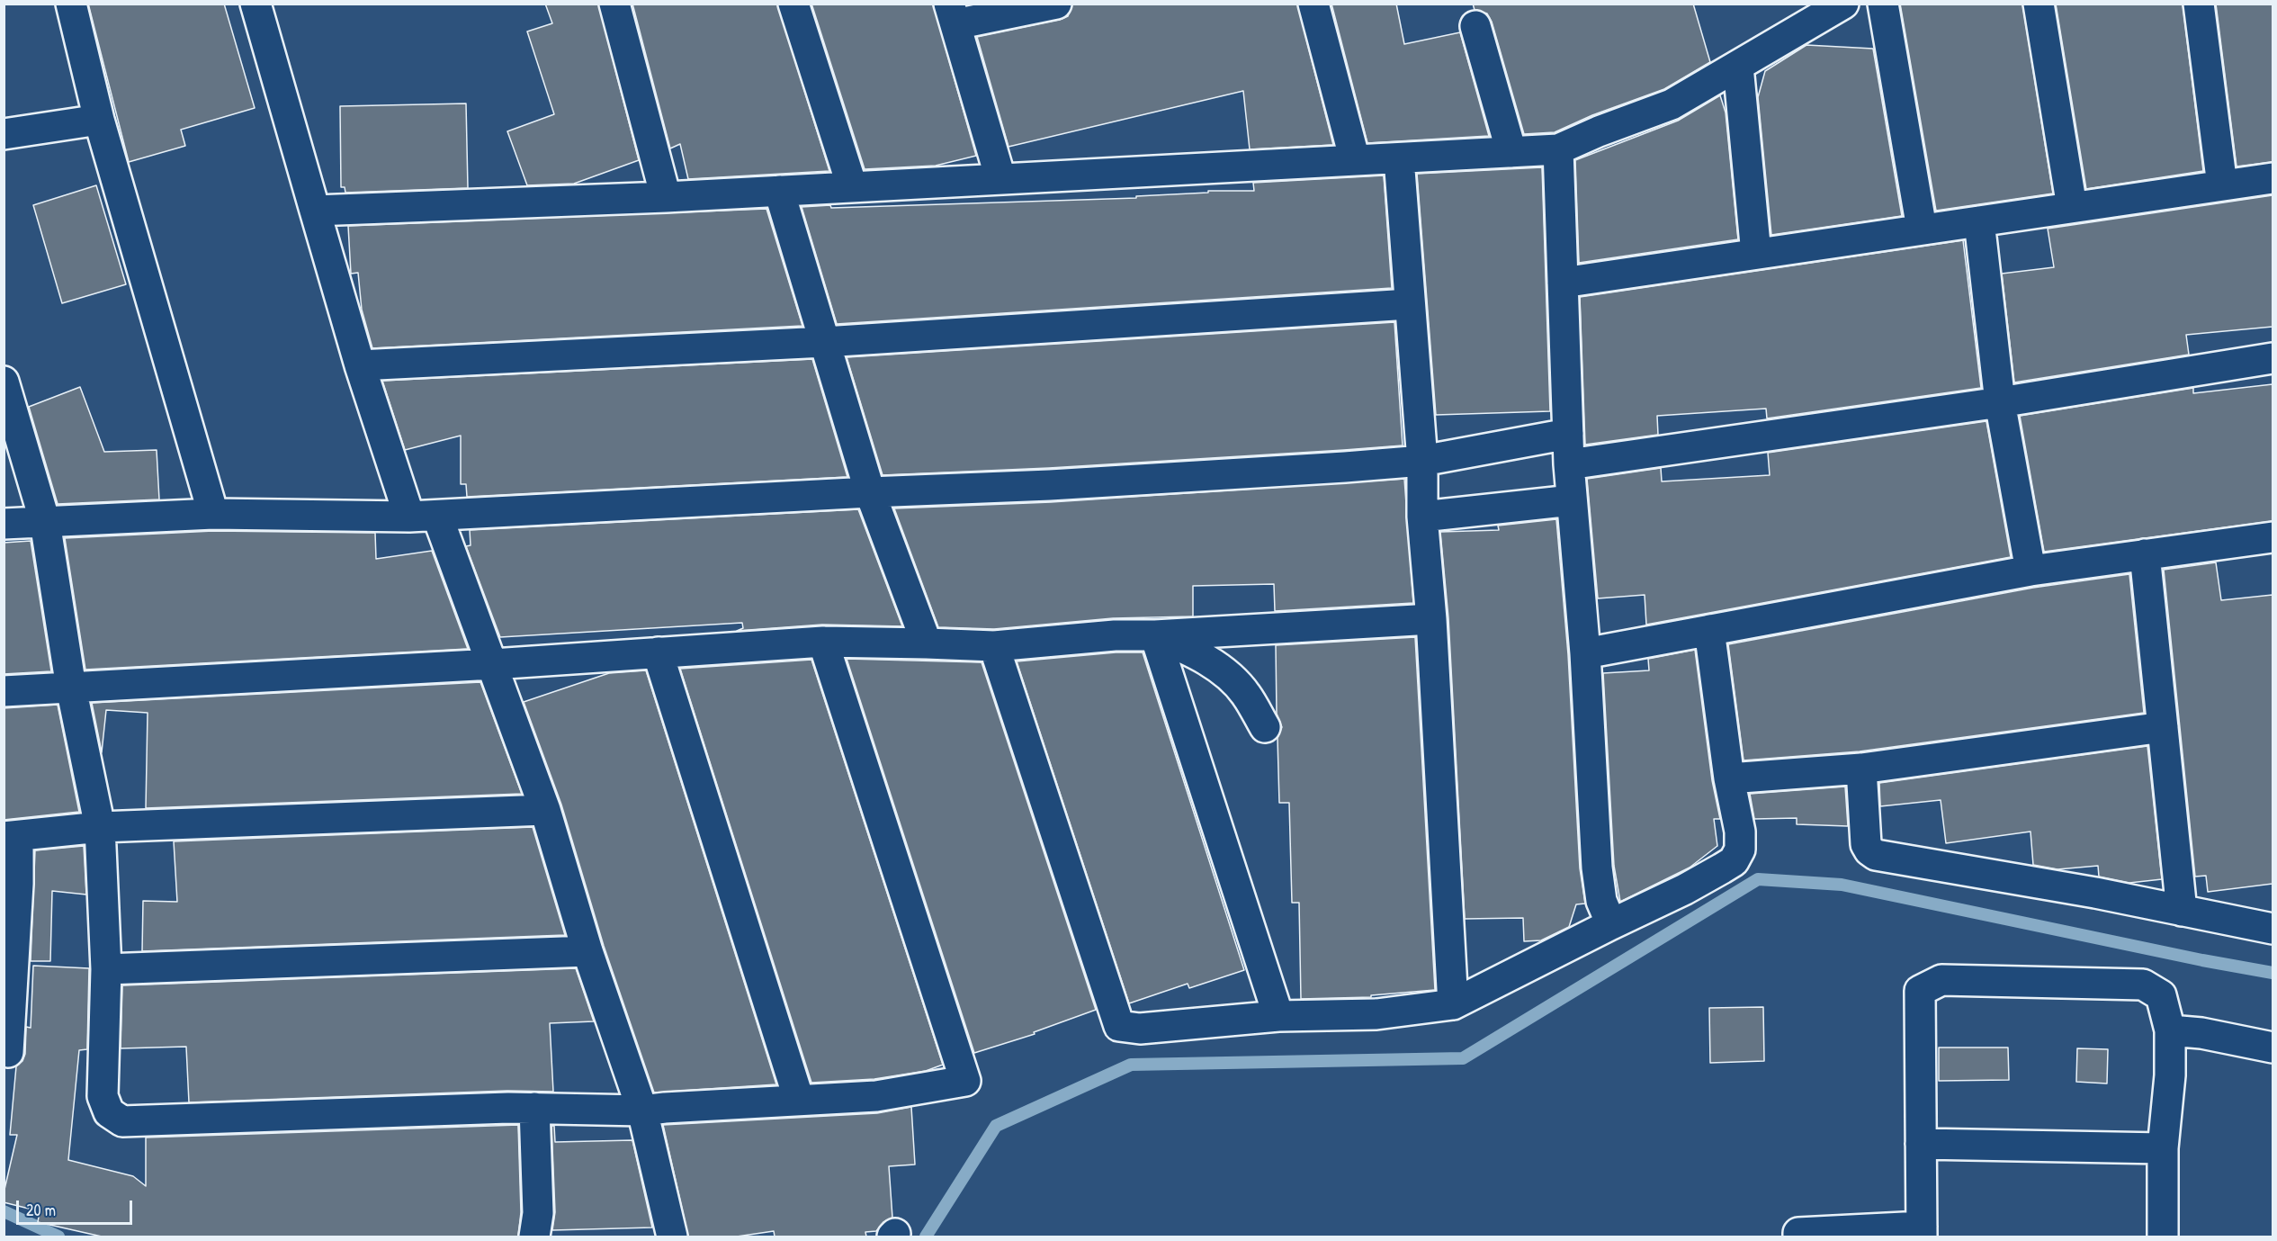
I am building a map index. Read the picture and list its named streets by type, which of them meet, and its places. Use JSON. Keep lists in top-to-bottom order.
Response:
{
  "scale_bar": "20 m"
}
